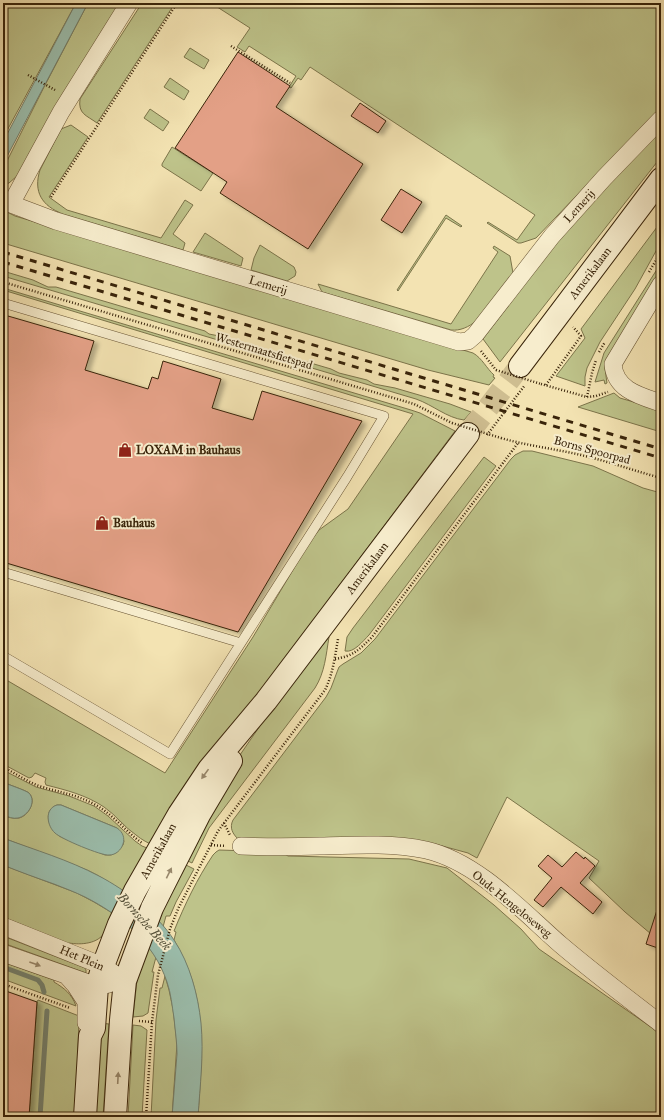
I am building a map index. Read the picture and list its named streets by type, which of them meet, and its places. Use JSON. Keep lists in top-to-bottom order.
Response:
{
  "streets": {
    "main road": ["Amerikalaan"],
    "street": ["Lemerij", "Oude Hengeloseweg", "Het Plein"],
    "path": ["Westermaatsfietspad", "Borns Spoorpad"]
  },
  "crossings": [
    ["Amerikalaan", "Westermaatsfietspad"],
    ["Amerikalaan", "Het Plein"],
    ["Westermaatsfietspad", "Borns Spoorpad"]
  ],
  "water": ["Bornsche Beek"],
  "places": {
    "shop": ["LOXAM in Bauhaus", "Bauhaus"]
  }
}
